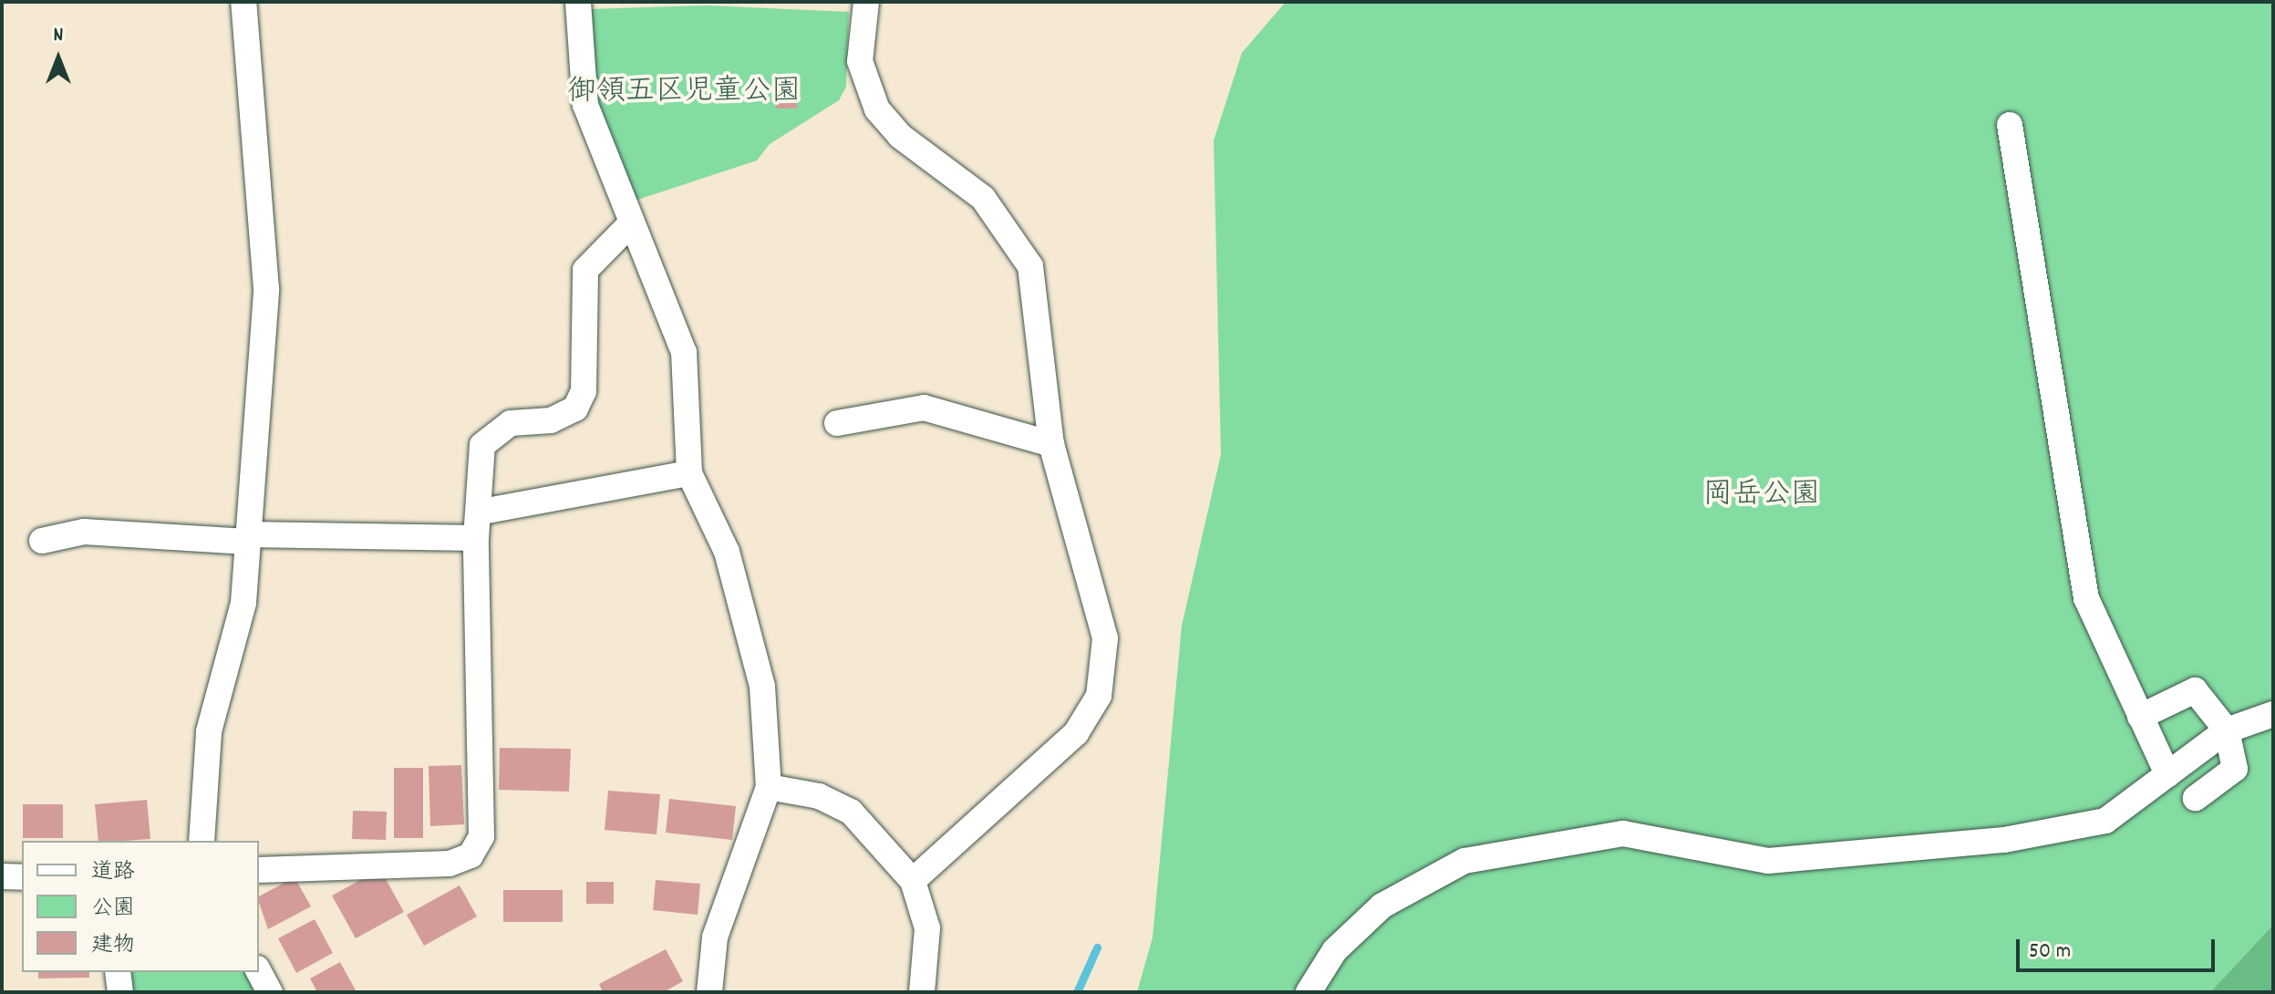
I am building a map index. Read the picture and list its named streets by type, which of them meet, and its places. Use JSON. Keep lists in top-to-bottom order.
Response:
{
  "parks": ["御領五区児童公園", "岡岳公園"],
  "legend": ["道路", "公園", "建物"],
  "scale_bar": "50 m",
  "north": "top"
}
